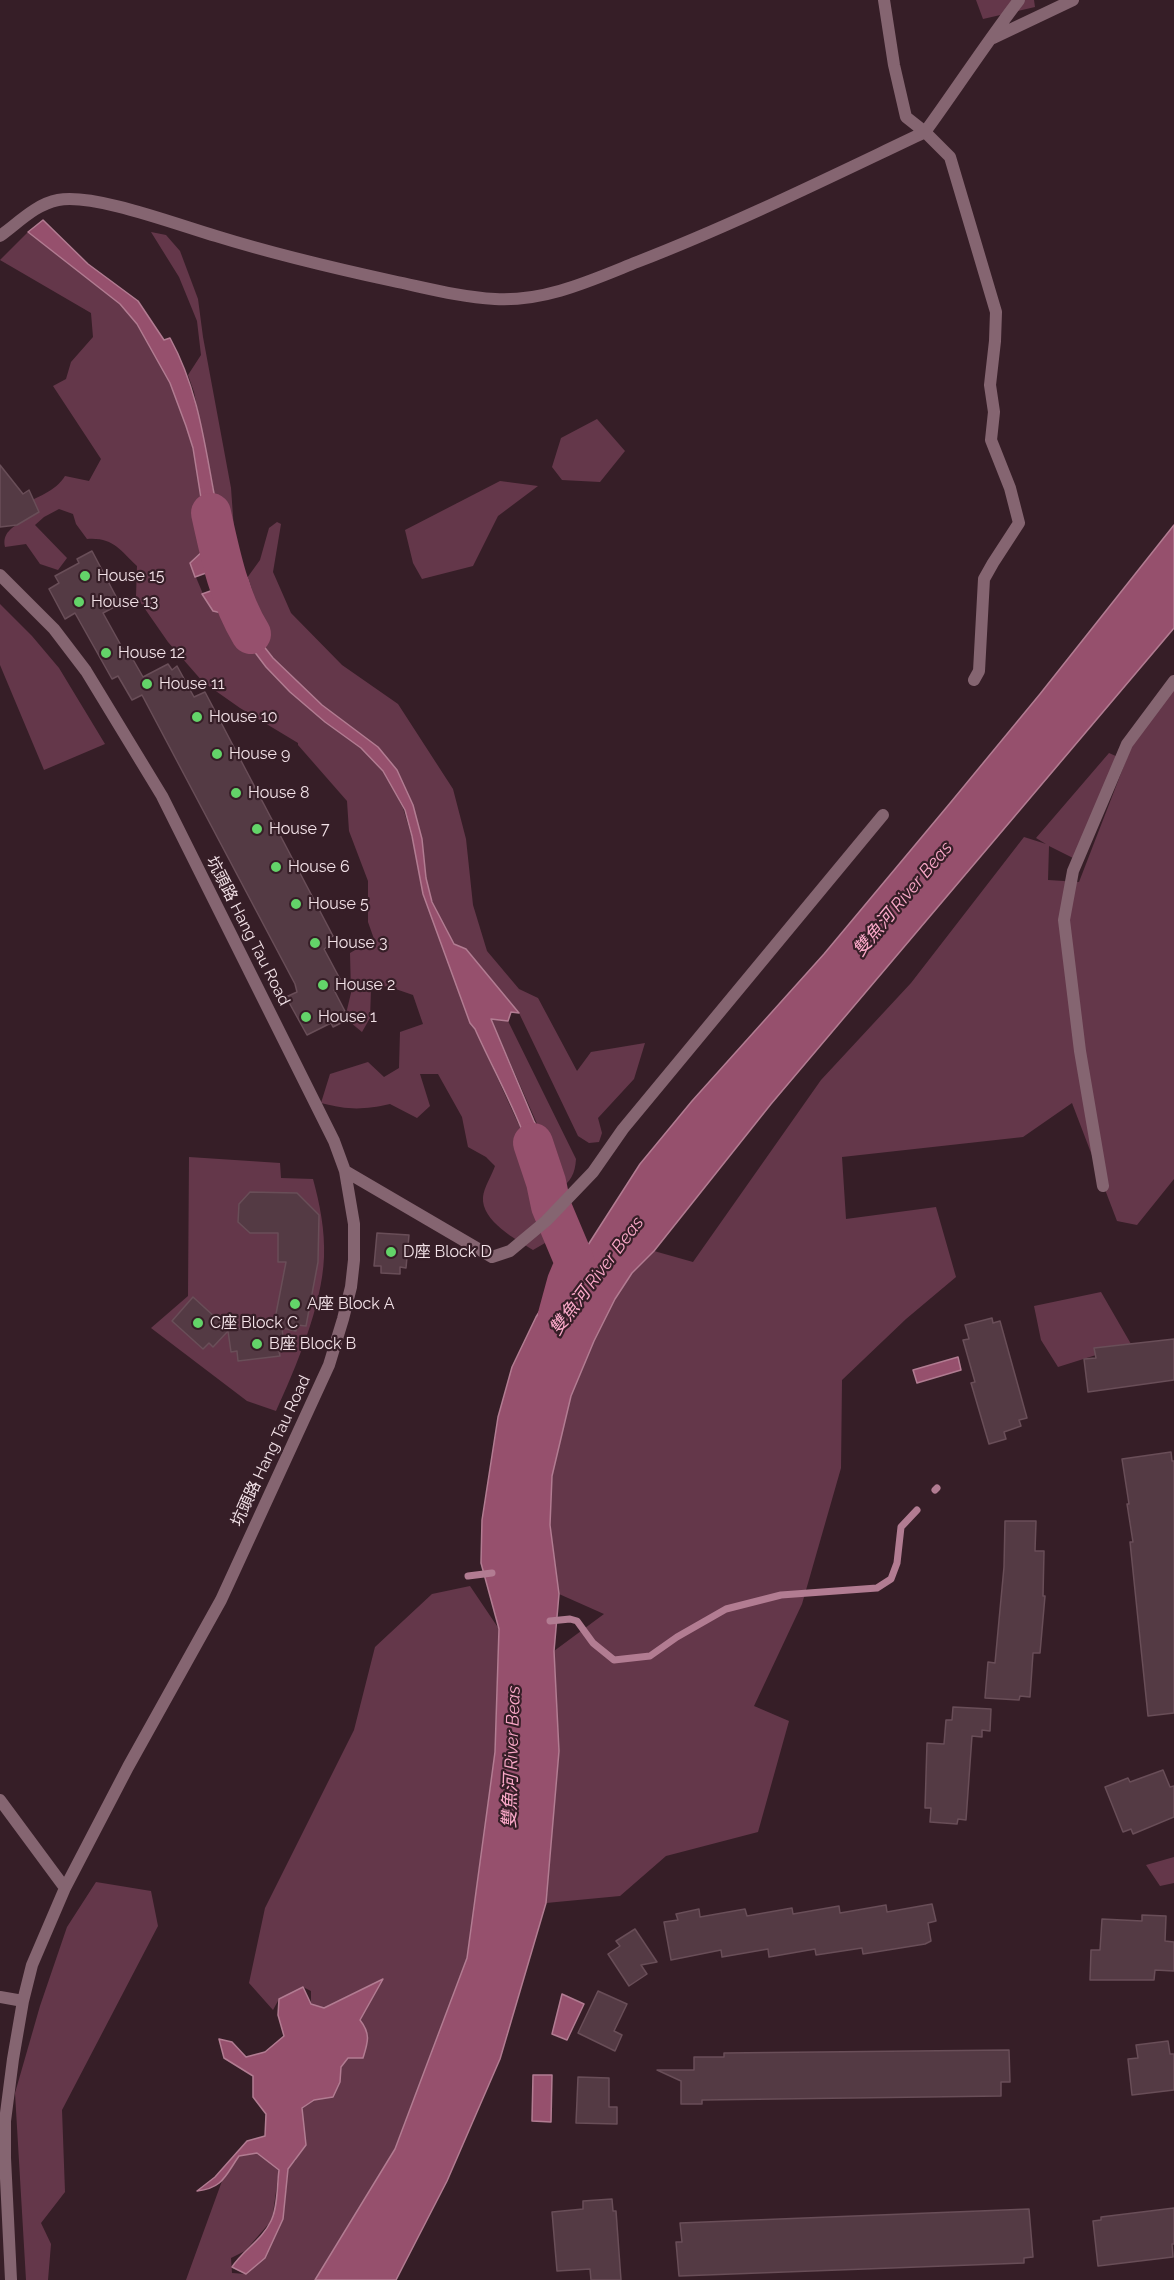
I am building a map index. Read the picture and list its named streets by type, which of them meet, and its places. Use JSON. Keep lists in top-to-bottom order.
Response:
{
  "streets": {
    "street": ["坑頭路 Hang Tau Road"]
  },
  "water": ["雙魚河 River Beas"],
  "places": [
    "House 15",
    "House 13",
    "House 12",
    "House 11",
    "House 10",
    "House 9",
    "House 8",
    "House 7",
    "House 6",
    "House 5",
    "House 3",
    "House 2",
    "House 1",
    "D座 Block D",
    "A座 Block A",
    "C座 Block C",
    "B座 Block B"
  ]
}
